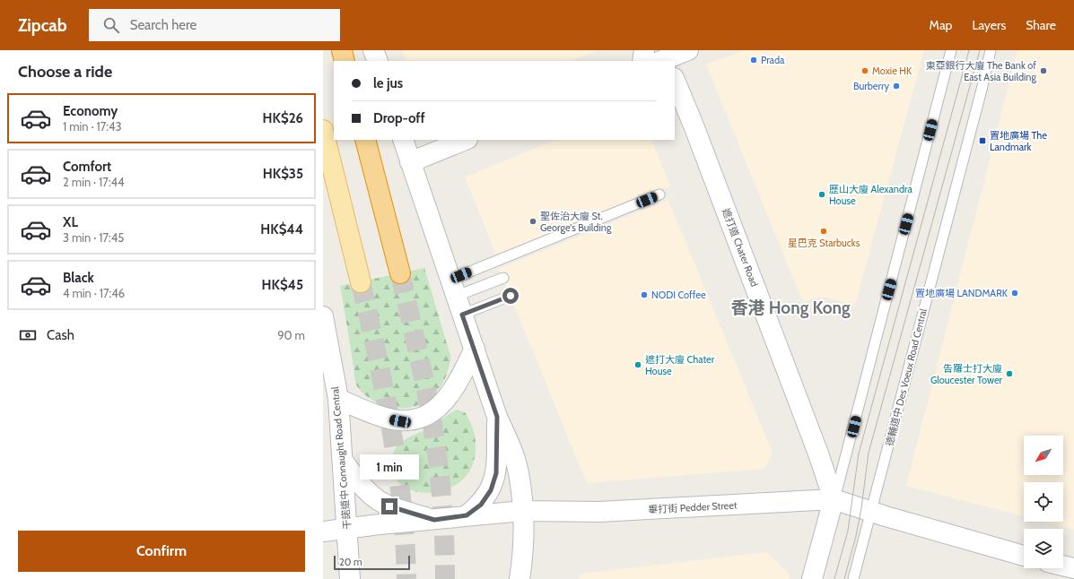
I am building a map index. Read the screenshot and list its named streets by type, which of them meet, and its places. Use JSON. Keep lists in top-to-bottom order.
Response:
{
  "streets": {
    "main road": ["遮打道 Chater Road", "干諾道中 Connaught Road Central", "畢打街 Pedder Street"],
    "lane": ["德輔道中 Des Voeux Road Central"]
  },
  "crossings": [
    ["遮打道 Chater Road", "畢打街 Pedder Street"],
    ["德輔道中 Des Voeux Road Central", "畢打街 Pedder Street"],
    ["干諾道中 Connaught Road Central", "畢打街 Pedder Street"]
  ],
  "districts": ["香港 Hong Kong"],
  "places": {
    "other": [
      "Prada",
      "Moxie HK",
      "東亞銀行大廈 The Bank of East Asia Building",
      "Burberry",
      "歷山大廈 Alexandra House",
      "聖佐治大廈 St. George's Building",
      "星巴克 Starbucks",
      "置地廣場 LANDMARK",
      "NODI Coffee",
      "遮打大廈 Chater House",
      "告羅士打大廈 Gloucester Tower"
    ],
    "transit": ["置地廣場 The Landmark"]
  },
  "scale_bar": "20 m",
  "north": "bottom left",
  "page": {
    "header": "Zipcab",
    "search": "Search here",
    "nav": ["Map", "Layers", "Share"],
    "heading": "Choose a ride",
    "banner": ["le jus", "Drop-off"],
    "list": [
      {
        "name": "Economy",
        "note": "1 min · 17:43",
        "value": "HK$26"
      },
      {
        "name": "Comfort",
        "note": "2 min · 17:44",
        "value": "HK$35"
      },
      {
        "name": "XL",
        "note": "3 min · 17:45",
        "value": "HK$44"
      },
      {
        "name": "Black",
        "note": "4 min · 17:46",
        "value": "HK$45"
      }
    ],
    "pay": ["Cash", "90 m"],
    "bubble": "1 min",
    "buttons": "Confirm",
    "scale": "20 m"
  }
}
